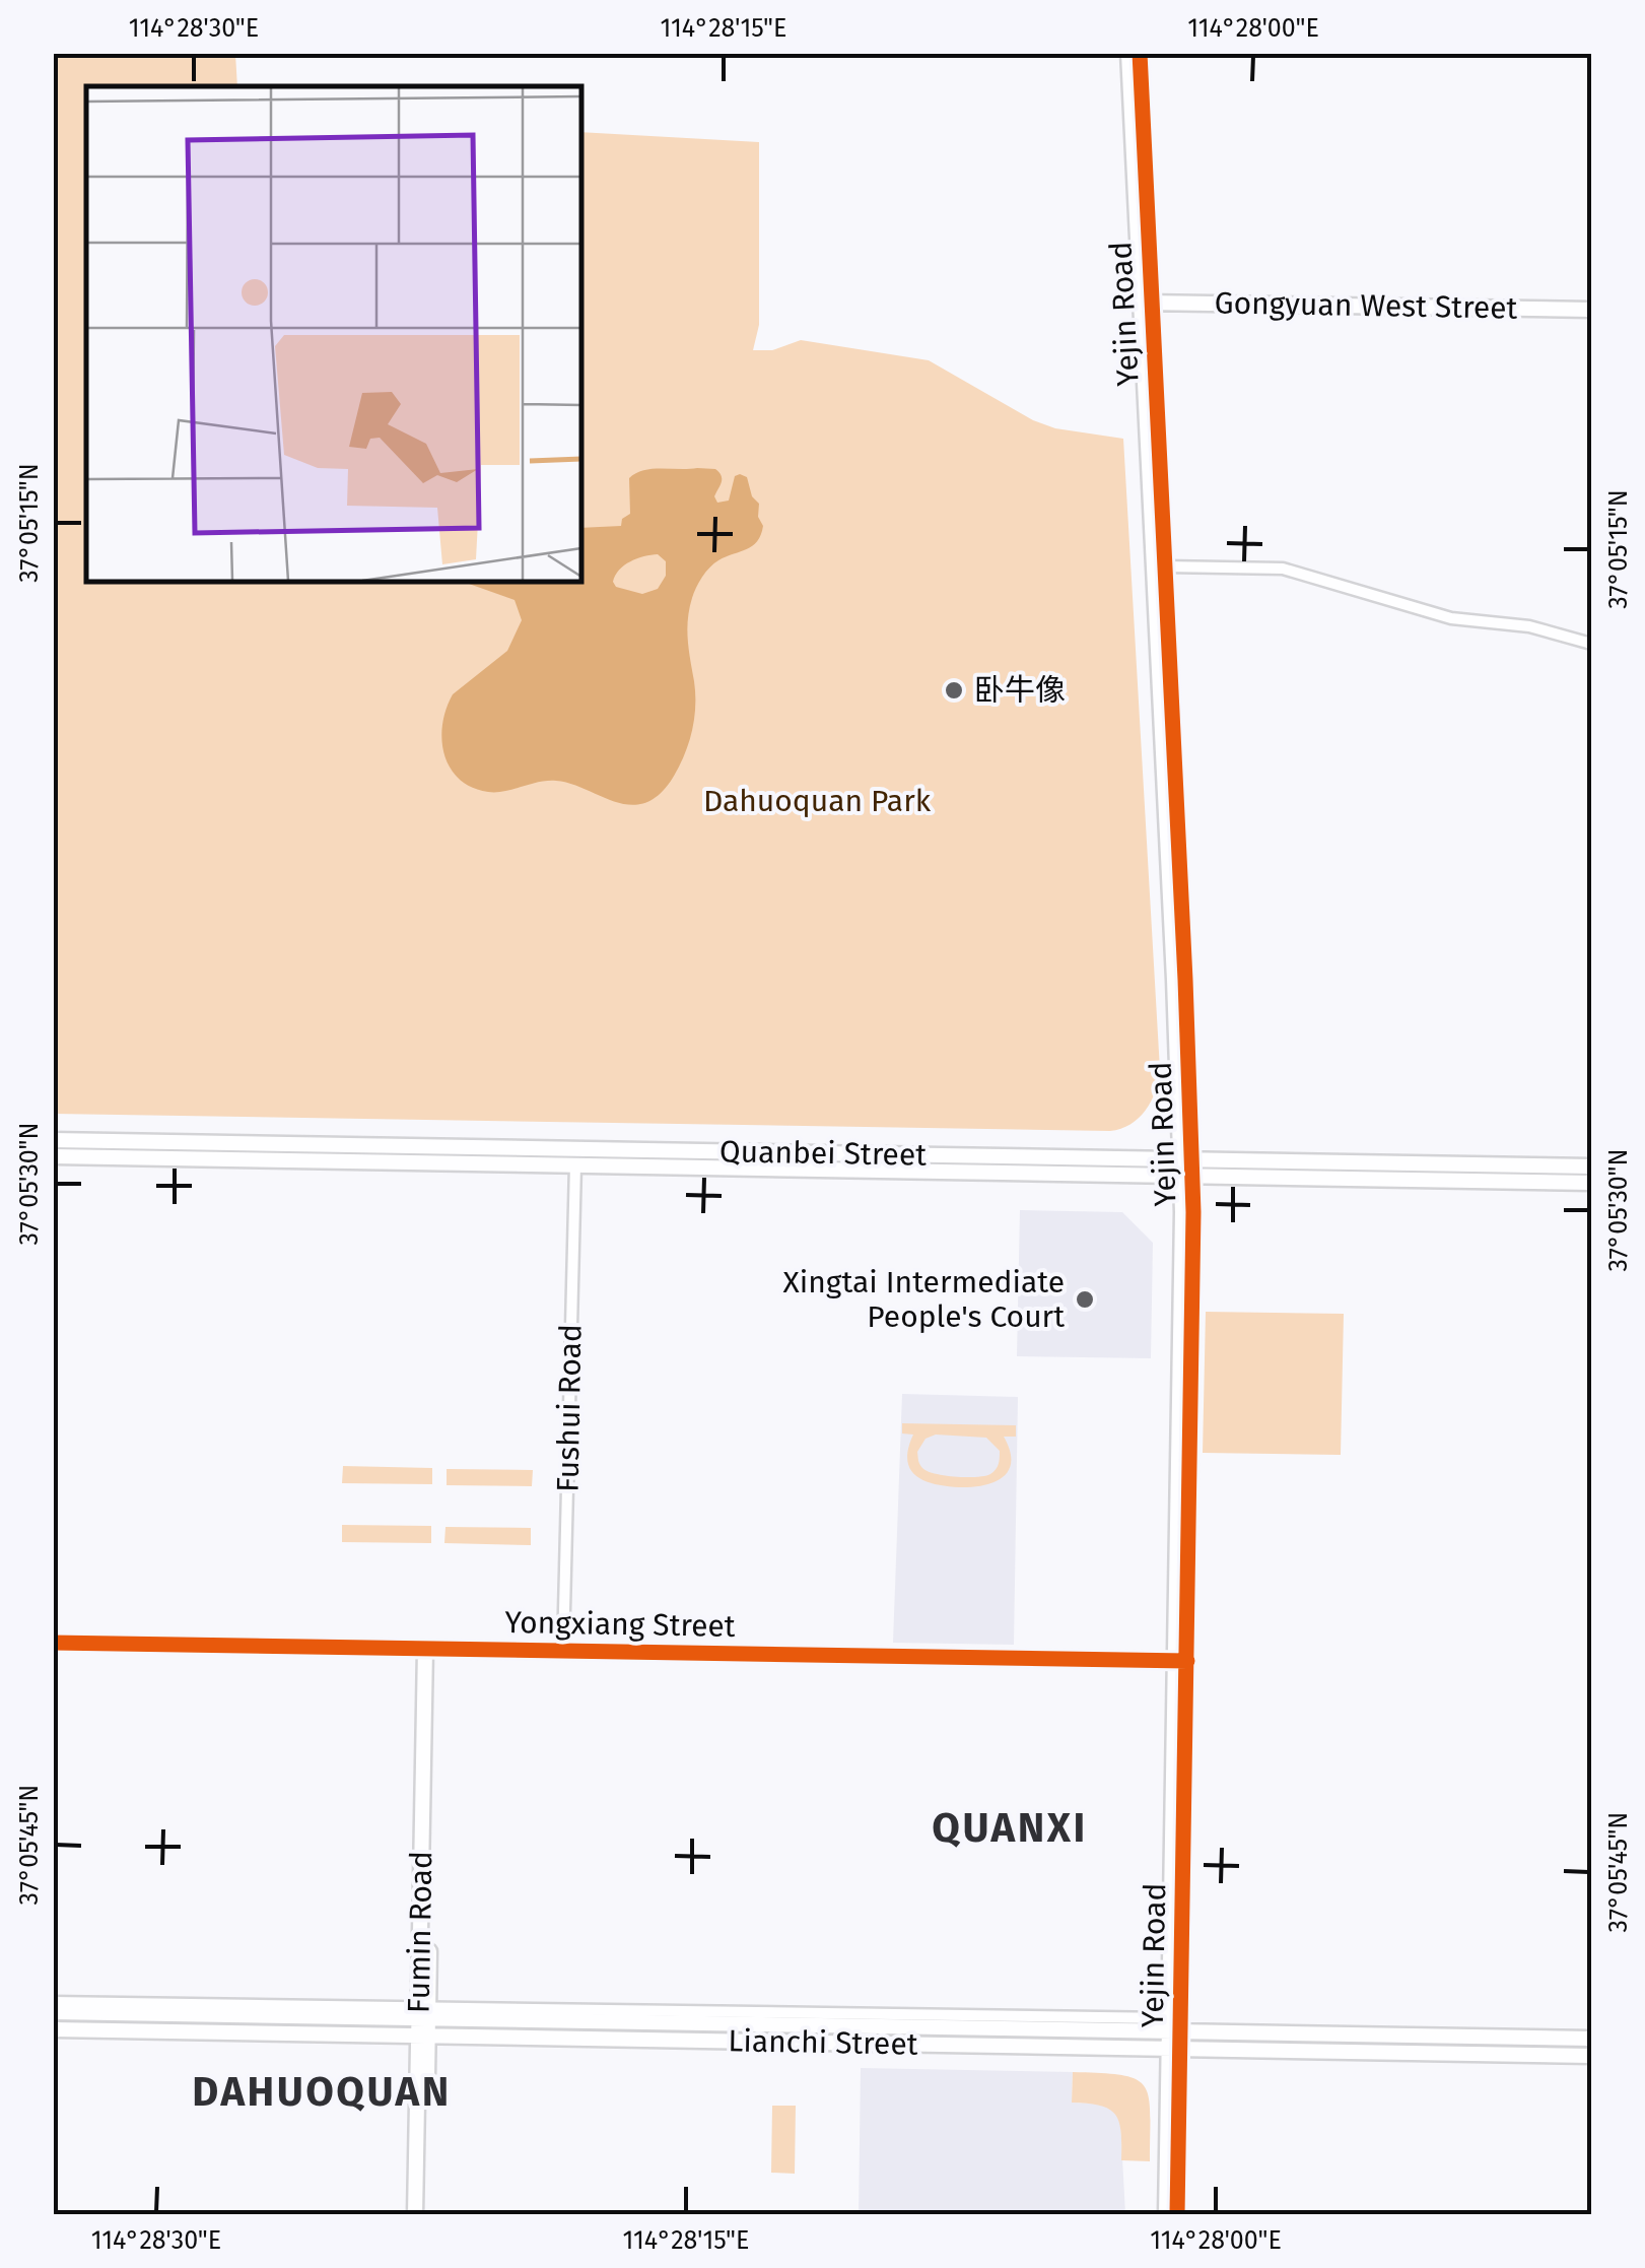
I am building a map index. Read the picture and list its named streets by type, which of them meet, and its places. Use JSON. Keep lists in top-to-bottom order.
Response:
{
  "streets": {
    "main road": [
      "Gongyuan West Street",
      "Yejin Road",
      "Quanbei Street",
      "Yongxiang Street",
      "Fumin Road",
      "Lianchi Street"
    ],
    "street": ["Fushui Road"]
  },
  "crossings": [
    ["Gongyuan West Street", "Yejin Road"],
    ["Yejin Road", "Quanbei Street"],
    ["Yejin Road", "Yongxiang Street"],
    ["Yejin Road", "Lianchi Street"],
    ["Quanbei Street", "Fushui Road"],
    ["Fushui Road", "Yongxiang Street"],
    ["Yongxiang Street", "Fumin Road"],
    ["Fumin Road", "Lianchi Street"]
  ],
  "districts": ["QUANXI", "DAHUOQUAN"],
  "parks": ["Dahuoquan Park"],
  "places": ["卧牛像", "Xingtai Intermediate People's Court"],
  "coordinates": [
    "114°28'30\"E",
    "114°28'15\"E",
    "114°28'00\"E",
    "37°05'15\"N",
    "37°05'30\"N",
    "37°05'45\"N"
  ]
}
